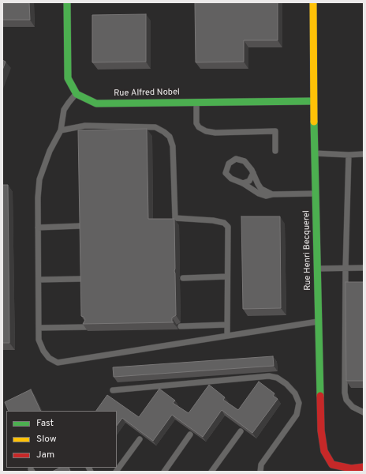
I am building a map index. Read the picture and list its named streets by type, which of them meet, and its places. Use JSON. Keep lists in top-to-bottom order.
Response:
{
  "streets": {
    "street": ["Rue Alfred Nobel", "Rue Henri Becquerel"]
  },
  "crossings": [
    ["Rue Alfred Nobel", "Rue Henri Becquerel"]
  ],
  "legend": ["Fast", "Slow", "Jam"]
}
